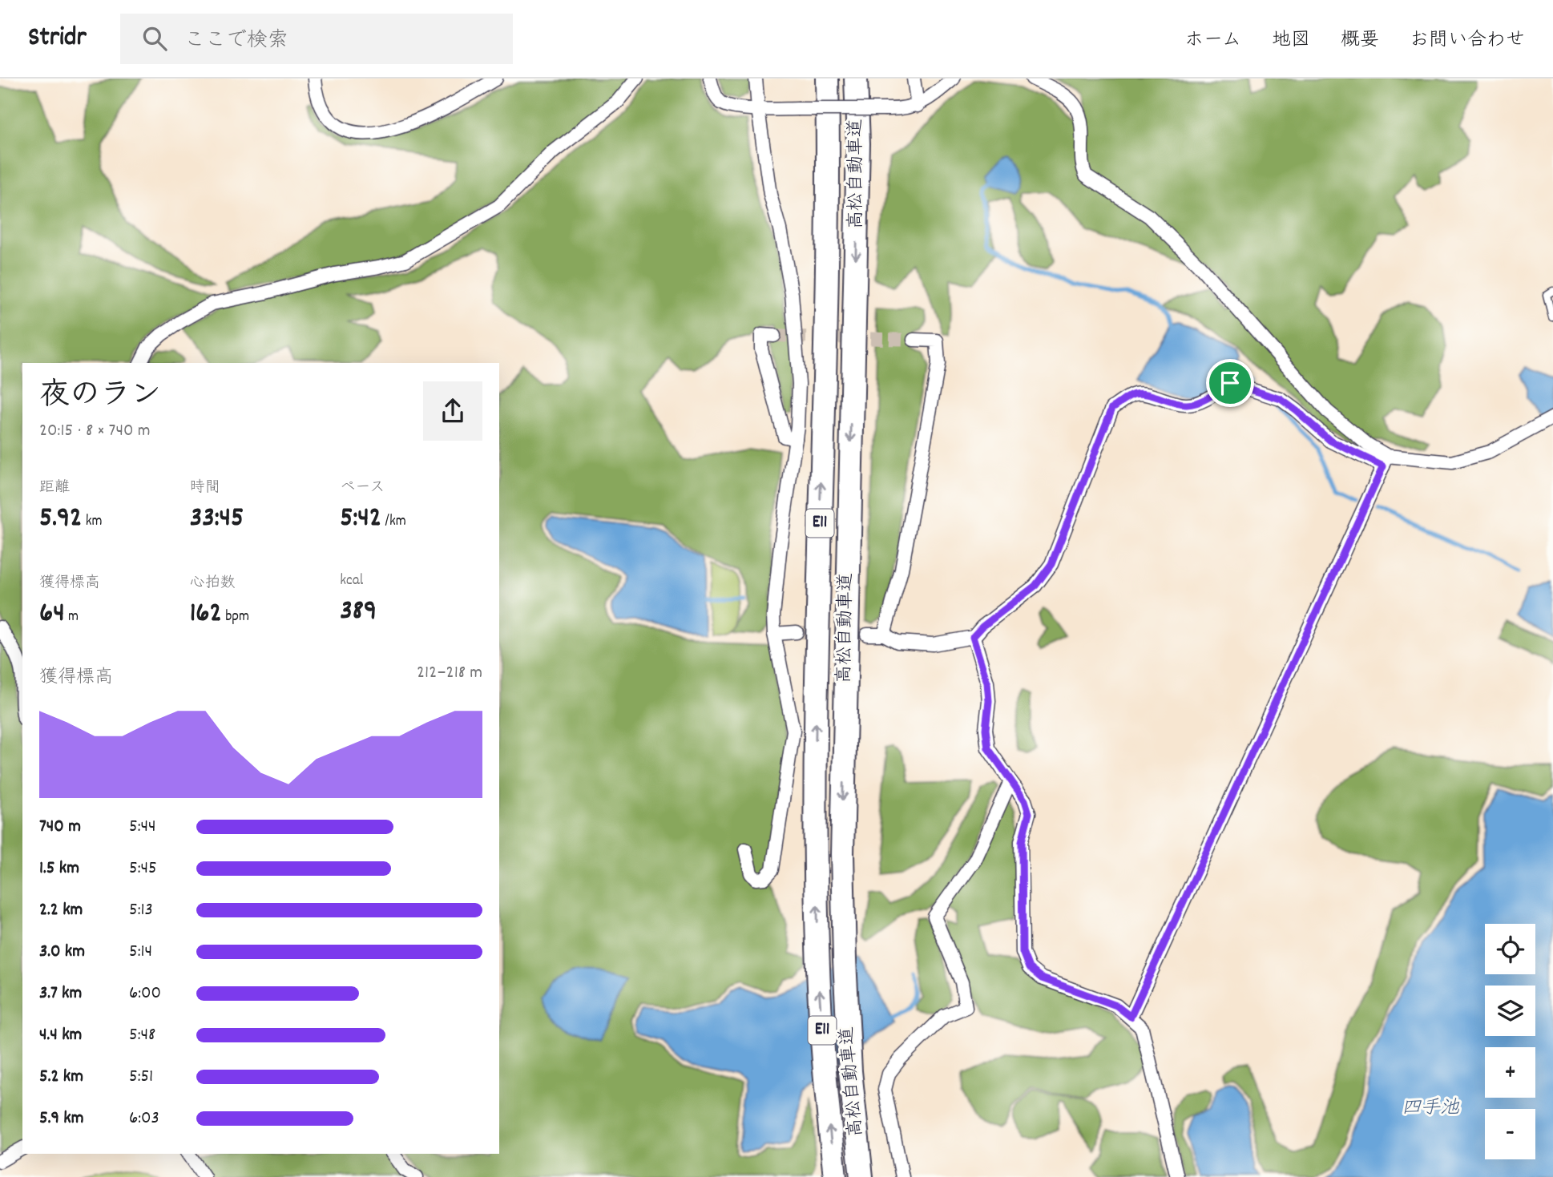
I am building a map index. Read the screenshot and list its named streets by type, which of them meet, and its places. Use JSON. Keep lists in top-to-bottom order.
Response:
{
  "streets": {
    "highway": ["高松自動車道", "E11"]
  },
  "water": ["四手池"],
  "page": {
    "header": "Stridr",
    "search": "ここで検索",
    "nav": [
      "ホーム",
      "地図",
      "概要",
      "お問い合わせ"
    ],
    "heading": ["夜のラン", "20:15 · 8 × 740 m"],
    "stats": [
      ["距離", "5.92 km"],
      ["時間", "33:45"],
      ["ペース", "5:42 /km"],
      ["獲得標高", "64 m"],
      ["心拍数", "162 bpm"],
      ["kcal", "389"]
    ],
    "chart": ["獲得標高", "212–218 m"],
    "list": [
      {
        "name": "740 m",
        "note": "5:44"
      },
      {
        "name": "1.5 km",
        "note": "5:45"
      },
      {
        "name": "2.2 km",
        "note": "5:13"
      },
      {
        "name": "3.0 km",
        "note": "5:14"
      },
      {
        "name": "3.7 km",
        "note": "6:00"
      },
      {
        "name": "4.4 km",
        "note": "5:48"
      },
      {
        "name": "5.2 km",
        "note": "5:51"
      },
      {
        "name": "5.9 km",
        "note": "6:03"
      }
    ],
    "map_buttons": ["+", "−"]
  }
}
